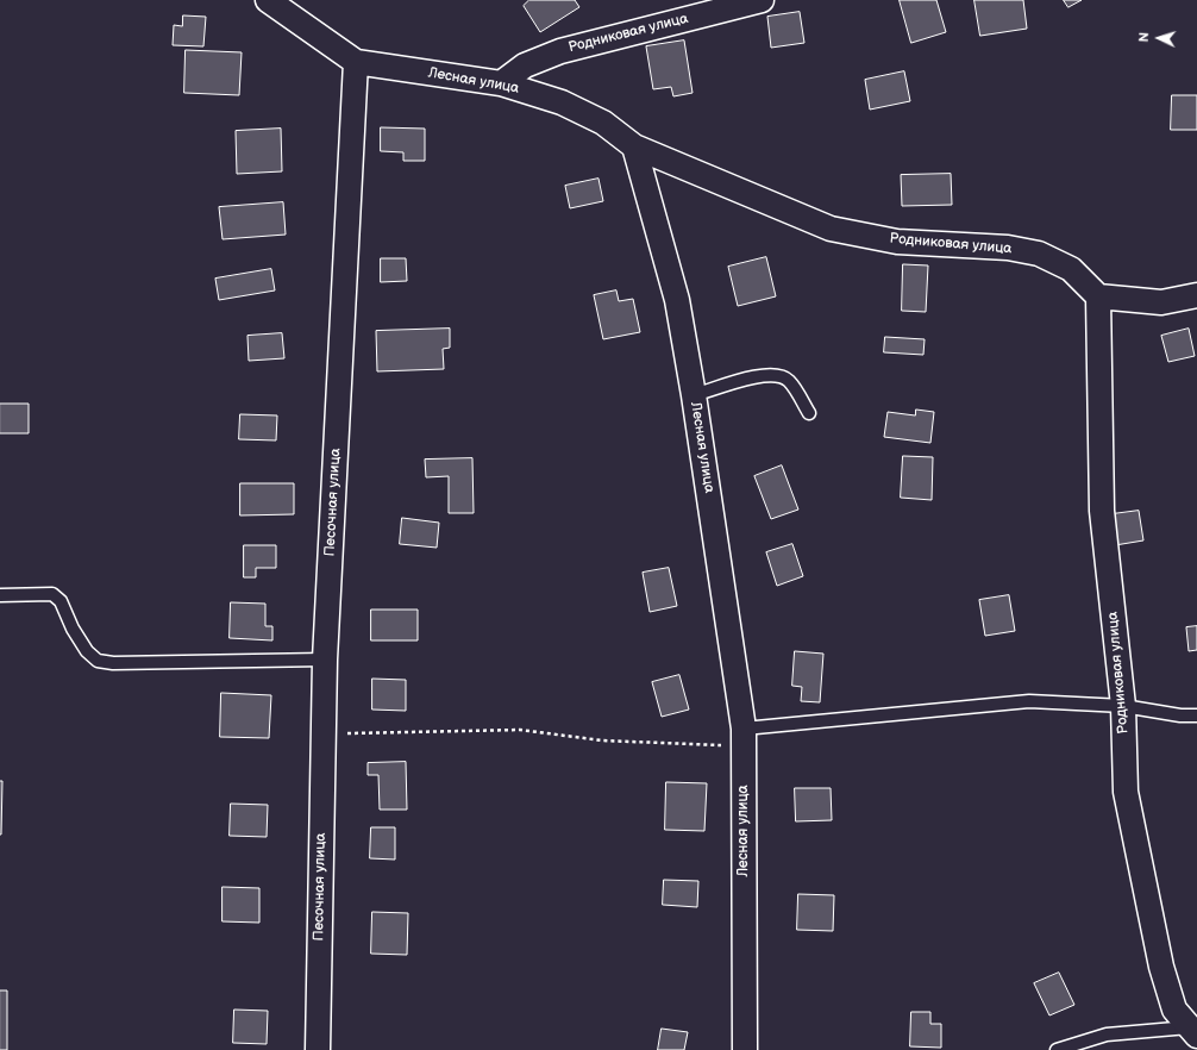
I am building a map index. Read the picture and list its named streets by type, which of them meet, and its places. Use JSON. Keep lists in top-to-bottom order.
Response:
{
  "streets": {
    "street": ["Родниковая улица", "Лесная улица", "Песочная улица"]
  },
  "crossings": [
    ["Родниковая улица", "Лесная улица"],
    ["Лесная улица", "Песочная улица"]
  ],
  "north": "left"
}
